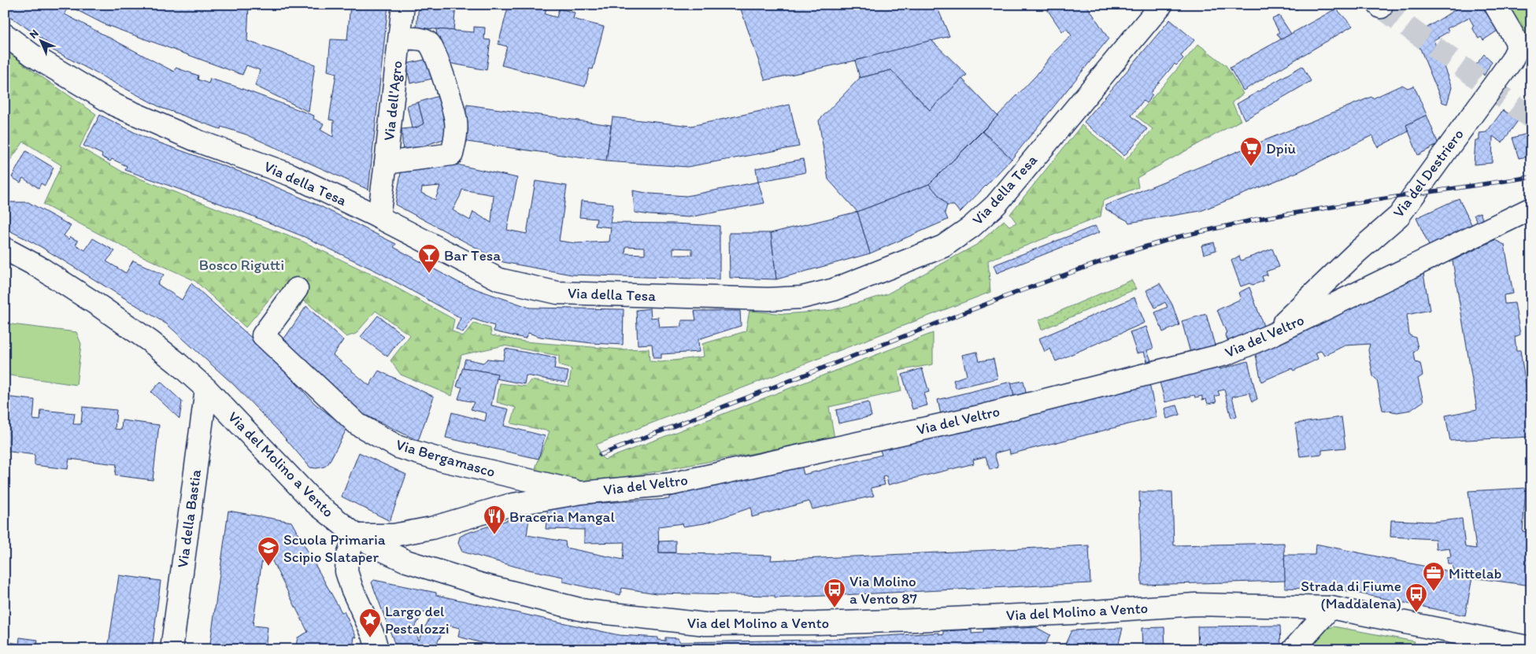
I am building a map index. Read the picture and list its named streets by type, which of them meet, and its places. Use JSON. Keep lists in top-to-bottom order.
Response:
{
  "streets": {
    "street": [
      "Via dell'Agro",
      "Via del Destriero",
      "Via della Tesa",
      "Via del Veltro",
      "Via Bergamasco",
      "Via del Molino a Vento",
      "Via della Bastia"
    ]
  },
  "crossings": [
    ["Via dell'Agro", "Via della Tesa"],
    ["Via del Destriero", "Via del Veltro"],
    ["Via del Veltro", "Via Bergamasco"],
    ["Via del Veltro", "Via del Molino a Vento"],
    ["Via del Molino a Vento", "Via della Bastia"]
  ],
  "parks": ["Bosco Rigutti"],
  "places": {
    "supermarket": ["Dpiù"],
    "bar": ["Bar Tesa"],
    "restaurant": ["Braceria Mangal"],
    "school or university": ["Scuola Primaria Scipio Slataper"],
    "office": ["Mittelab"],
    "bus stop": ["Via Molino a Vento 87", "Strada di Fiume (Maddalena)"],
    "place": ["Largo del Pestalozzi"]
  },
  "north": "top left"
}
